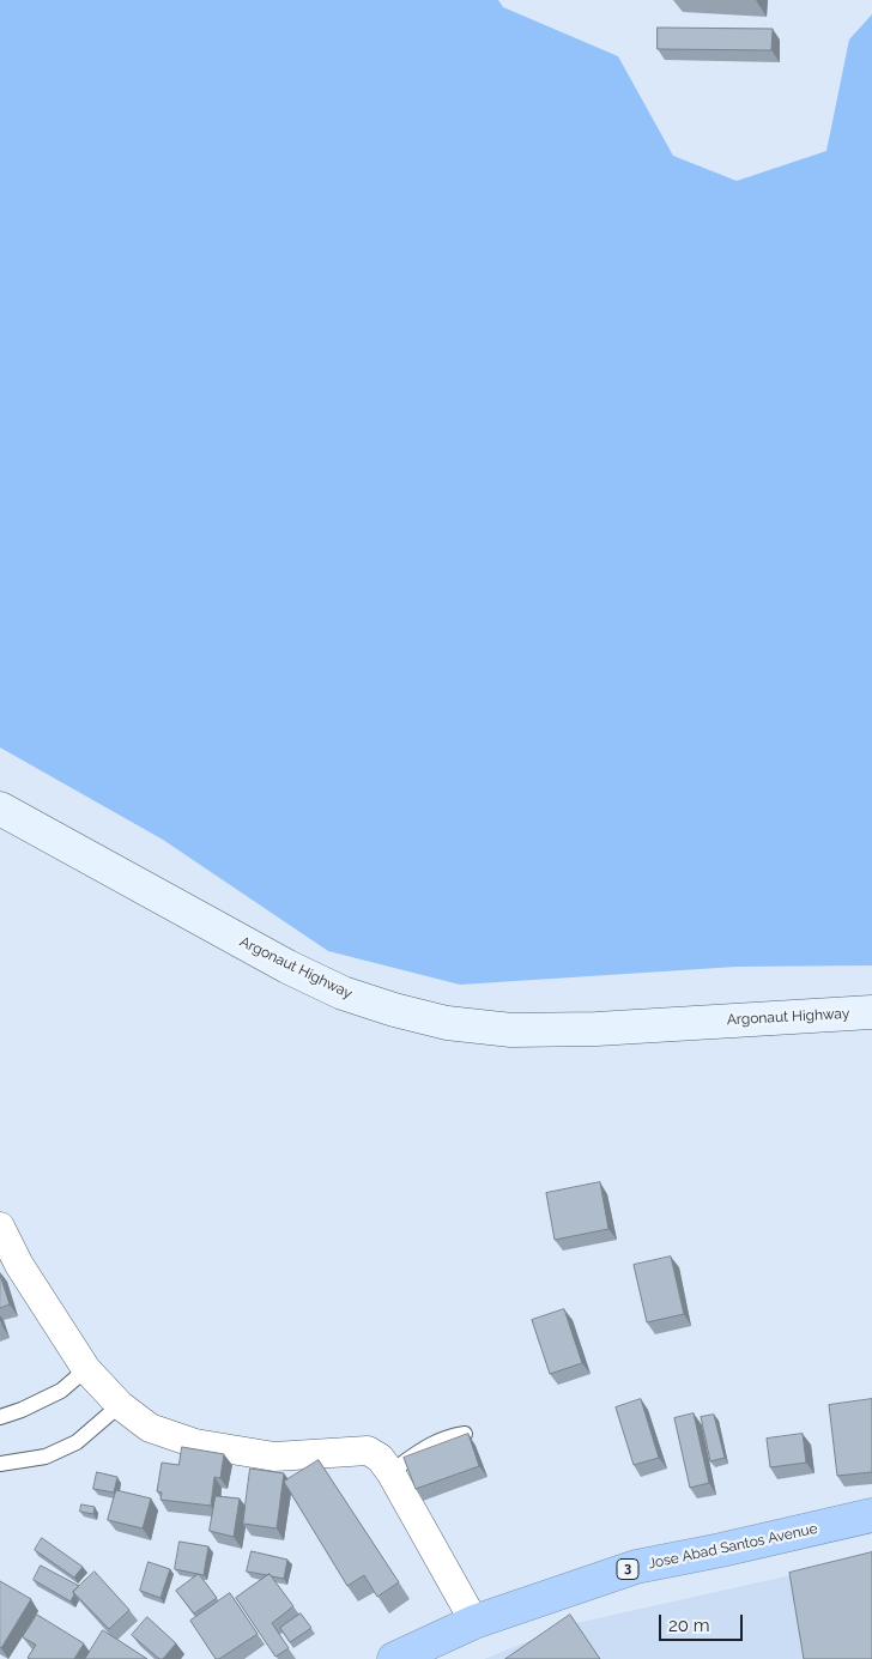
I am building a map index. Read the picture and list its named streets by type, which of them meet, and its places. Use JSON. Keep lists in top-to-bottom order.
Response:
{
  "streets": {
    "highway": ["Jose Abad Santos Avenue", "3"],
    "street": ["Argonaut Highway"]
  },
  "scale_bar": "20 m"
}
